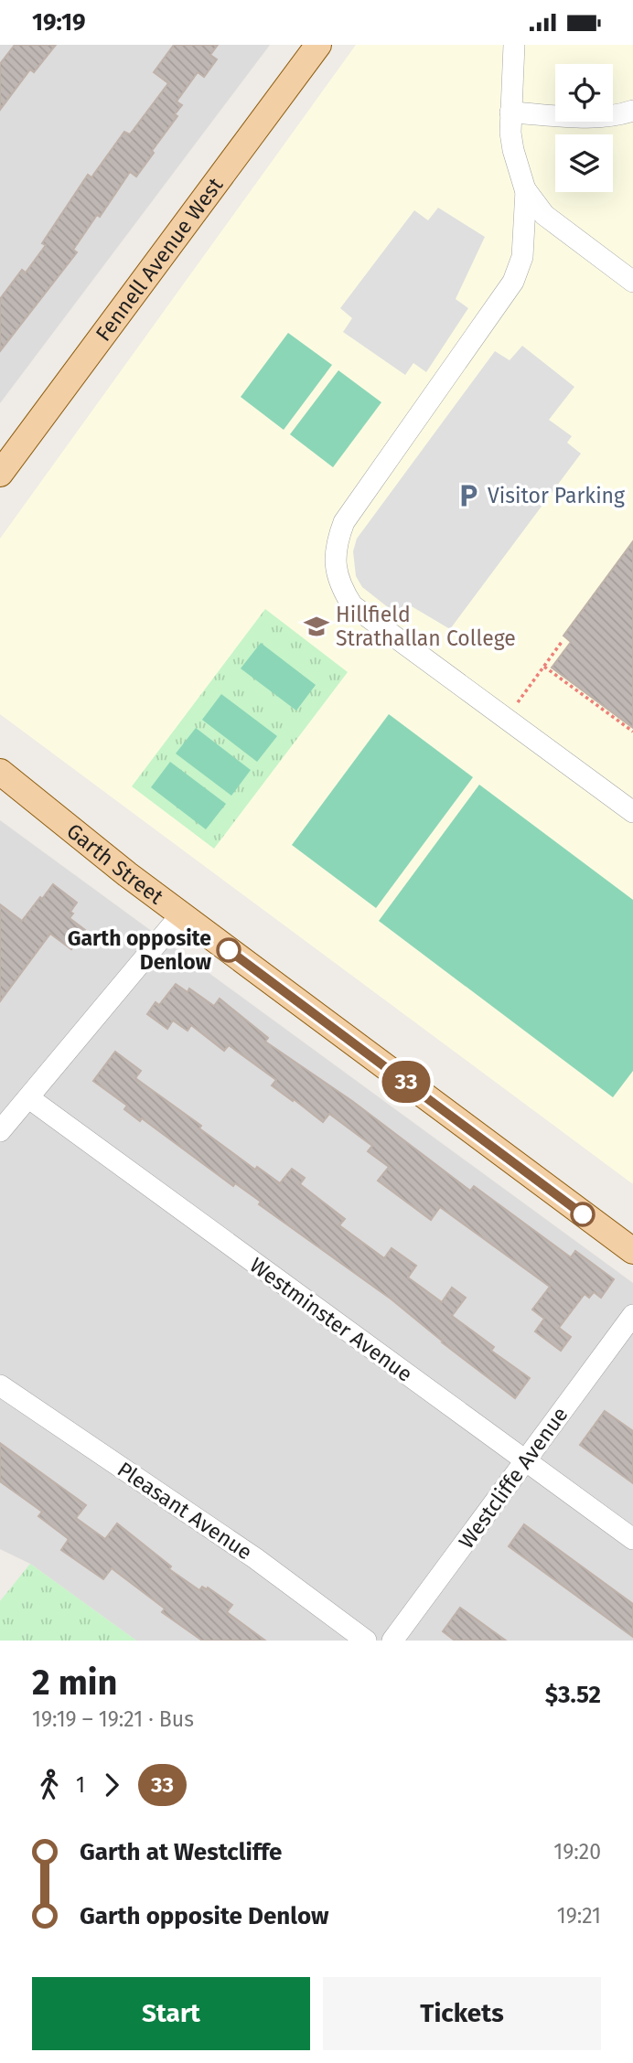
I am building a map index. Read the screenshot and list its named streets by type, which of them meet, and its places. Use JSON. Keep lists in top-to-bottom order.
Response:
{
  "streets": {
    "main road": ["Fennell Avenue West", "Garth Street"],
    "street": ["Westminster Avenue", "Westcliffe Avenue", "Pleasant Avenue"]
  },
  "crossings": [
    ["Westminster Avenue", "Westcliffe Avenue"]
  ],
  "places": {
    "parking": ["Visitor Parking"],
    "school or university": ["Hillfield Strathallan College"],
    "other": ["Garth opposite Denlow"]
  },
  "lines": ["bus line 33"],
  "page": {
    "status": "19:19",
    "on_map": "33",
    "heading": ["2 min", "19:19 – 19:21 · Bus", "$3.52"],
    "legs": ["1", "33"],
    "list": [
      {
        "name": "Garth at Westcliffe",
        "value": "19:20"
      },
      {
        "name": "Garth opposite Denlow",
        "value": "19:21"
      }
    ],
    "buttons": ["Start", "Tickets"]
  }
}
